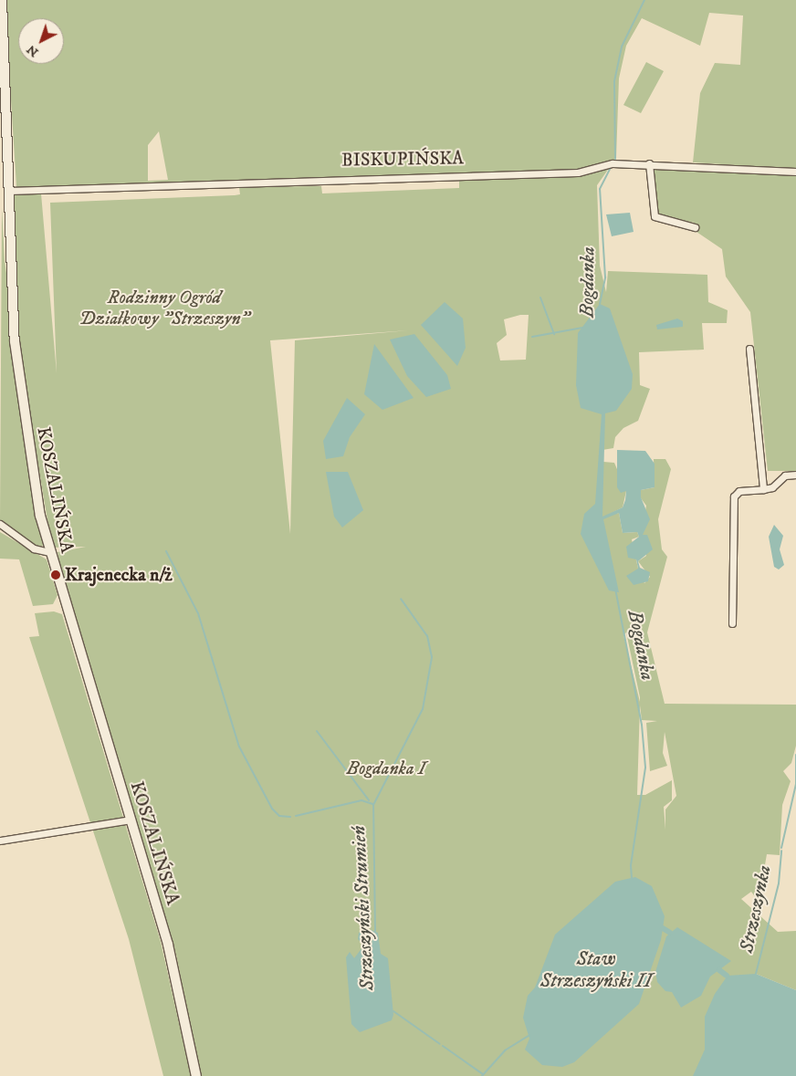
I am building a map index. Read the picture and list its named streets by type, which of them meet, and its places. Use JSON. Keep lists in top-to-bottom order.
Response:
{
  "streets": {
    "street": ["BISKUPIŃSKA", "KOSZALIŃSKA"]
  },
  "crossings": [
    ["BISKUPIŃSKA", "KOSZALIŃSKA"]
  ],
  "water": [
    "Bogdanka",
    "Strzeszyński Strumień",
    "Strzeszynka",
    "Staw Strzeszyński II"
  ],
  "parks": ["Rodzinny Ogród Działkowy \"Strzeszyn\"", "Bogdanka I"],
  "places": ["Krajenecka n/ż"],
  "north": "bottom left"
}
